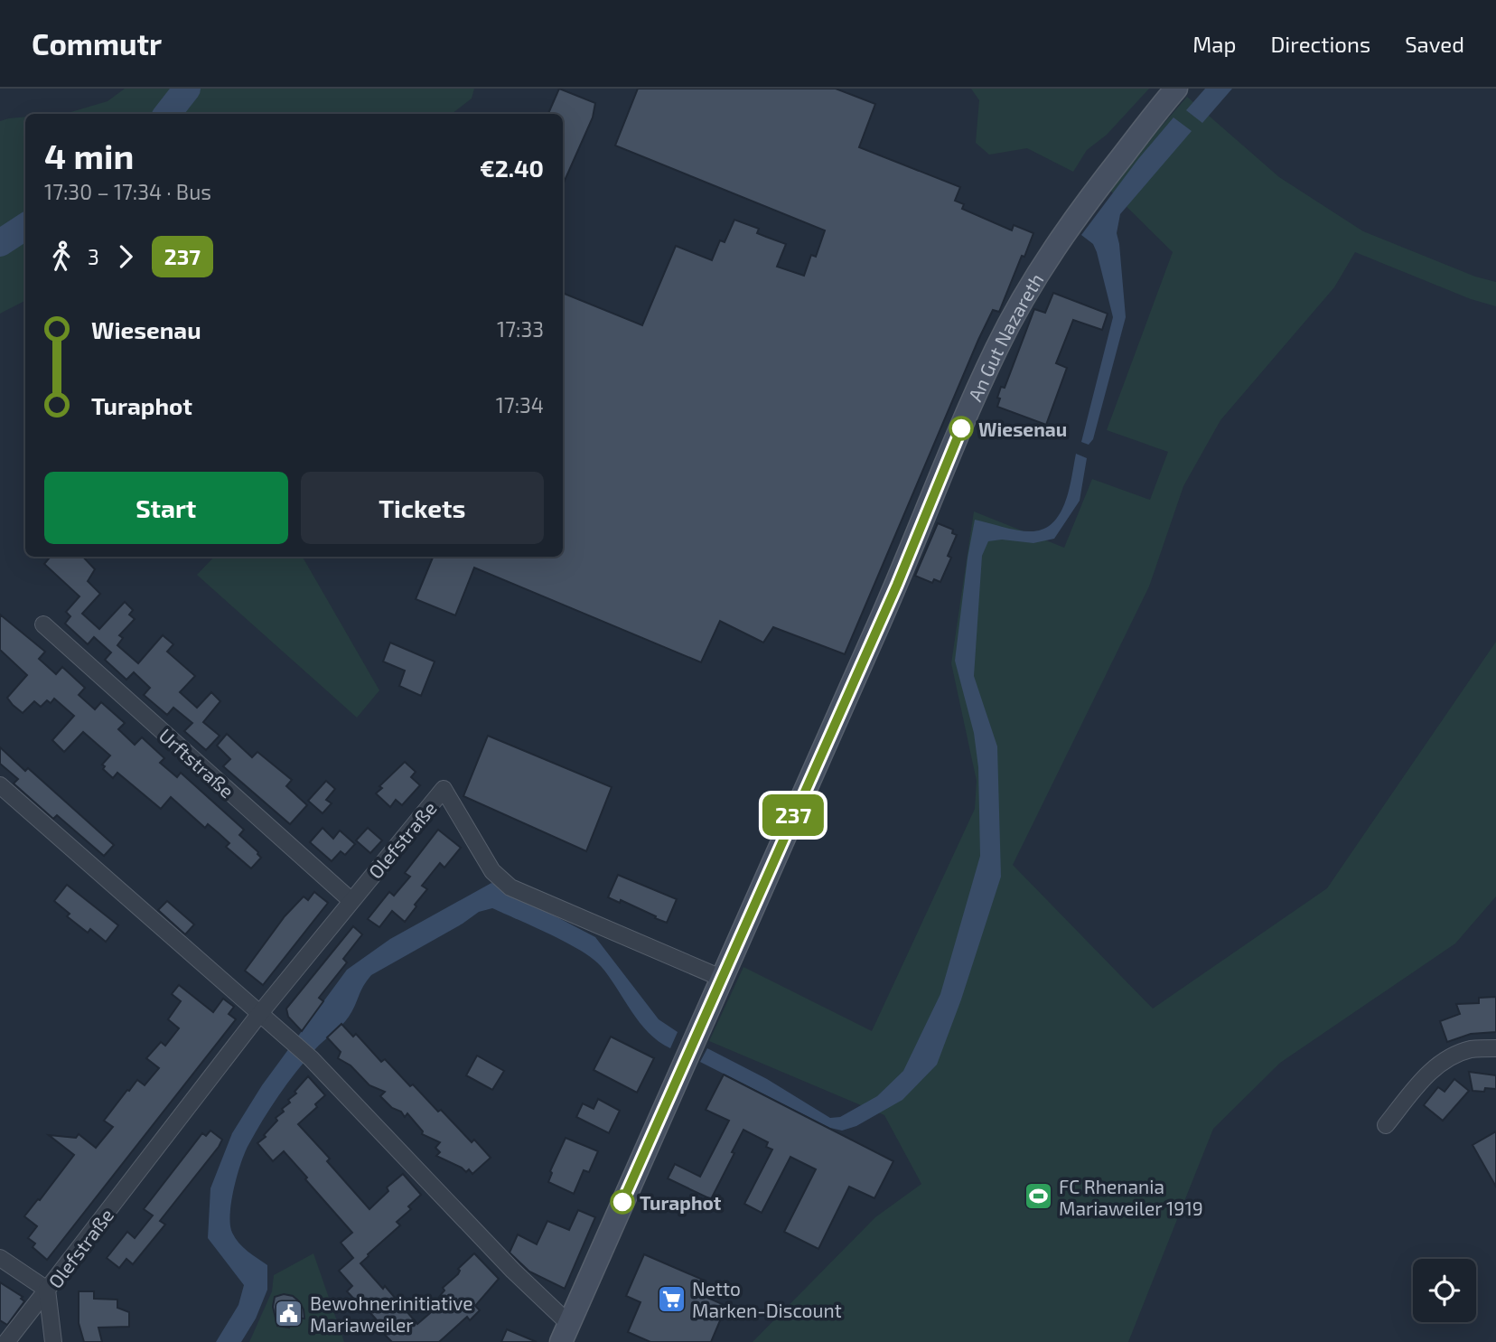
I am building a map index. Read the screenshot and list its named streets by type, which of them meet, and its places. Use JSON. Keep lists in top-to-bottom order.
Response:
{
  "streets": {
    "main road": ["An Gut Nazareth"],
    "street": ["Urftstraße", "Olefstraße"]
  },
  "crossings": [
    ["An Gut Nazareth", "Olefstraße"],
    ["Urftstraße", "Olefstraße"]
  ],
  "places": {
    "other": ["Wiesenau", "Turaphot"],
    "sports": ["FC Rhenania Mariaweiler 1919"],
    "supermarket": ["Netto Marken-Discount"],
    "public building": ["Bewohnerinitiative Mariaweiler"]
  },
  "lines": ["bus line 237"],
  "page": {
    "header": "Commutr",
    "nav": ["Map", "Directions", "Saved"],
    "on_map": "237",
    "heading": ["4 min", "17:30 – 17:34 · Bus", "€2.40"],
    "legs": ["3", "237"],
    "list": [
      {
        "name": "Wiesenau",
        "value": "17:33"
      },
      {
        "name": "Turaphot",
        "value": "17:34"
      }
    ],
    "buttons": ["Start", "Tickets"]
  }
}
